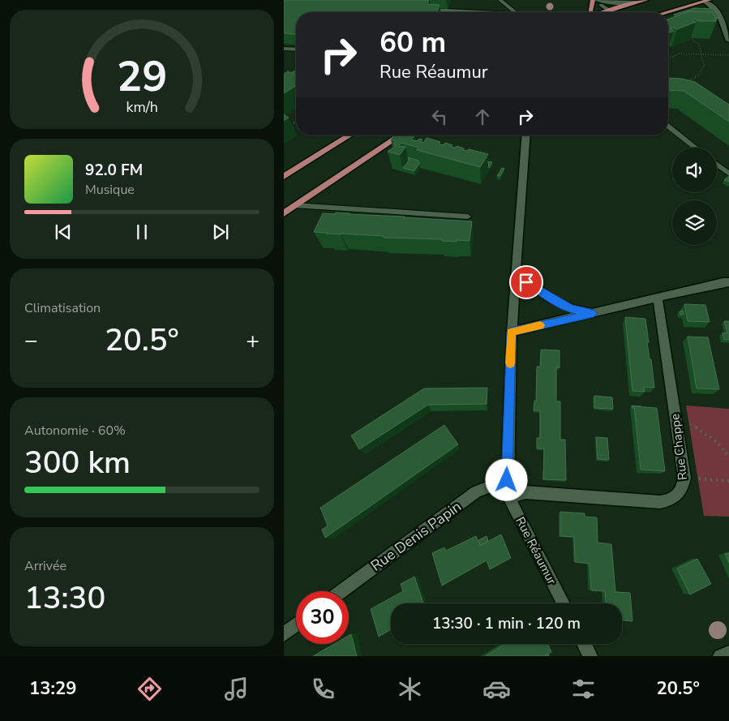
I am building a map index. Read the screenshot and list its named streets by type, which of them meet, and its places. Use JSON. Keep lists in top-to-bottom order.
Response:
{
  "streets": {
    "street": ["Rue Chappe", "Rue Denis Papin", "Rue Réaumur"]
  },
  "crossings": [
    ["Rue Chappe", "Rue Réaumur"],
    ["Rue Denis Papin", "Rue Réaumur"]
  ],
  "page": {
    "turn": ["60 m", "Rue Réaumur"],
    "song": ["92.0 FM", "Musique"],
    "tile": [
      "Climatisation",
      ["Autonomie · 60%", "300 km"],
      ["Arrivée", "13:30"]
    ],
    "heat": ["−", "20.5°", "+"],
    "limit": "30",
    "trip": "13:30 · 1 min · 120 m",
    "tabs": ["13:29", "20.5°"],
    "gauge": ["29", "km/h"]
  }
}
